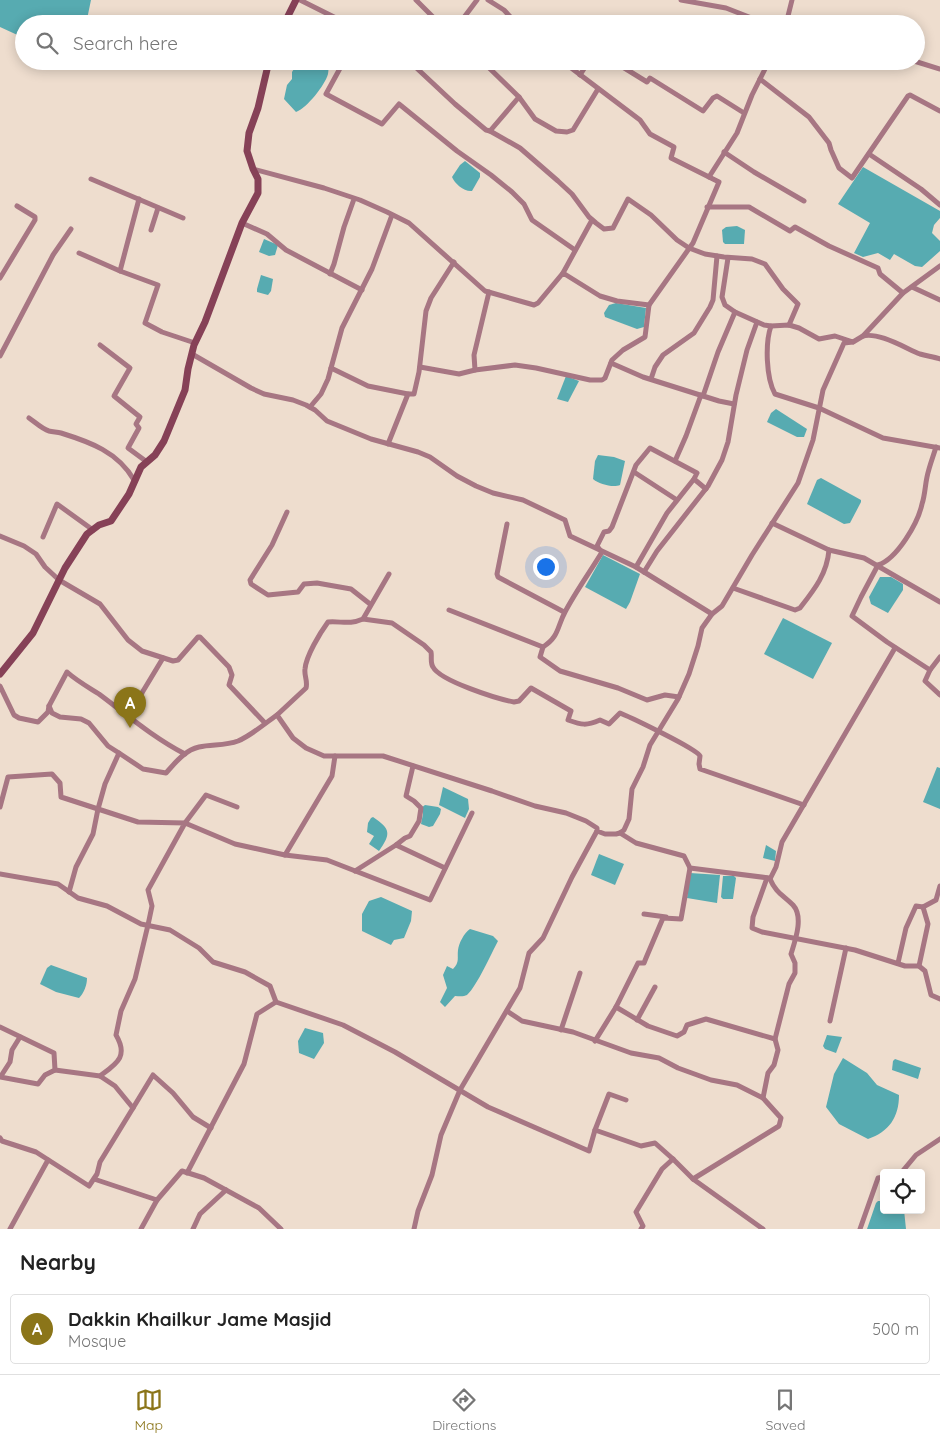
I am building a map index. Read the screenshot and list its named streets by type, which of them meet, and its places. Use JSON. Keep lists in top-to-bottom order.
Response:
{
  "page": {
    "search": "Search here",
    "pins": "A",
    "heading": "Nearby",
    "list": [
      {
        "mark": "A",
        "name": "Dakkin Khailkur Jame Masjid",
        "note": "Mosque",
        "value": "500 m"
      }
    ],
    "nav": ["Map", "Directions", "Saved"]
  }
}
